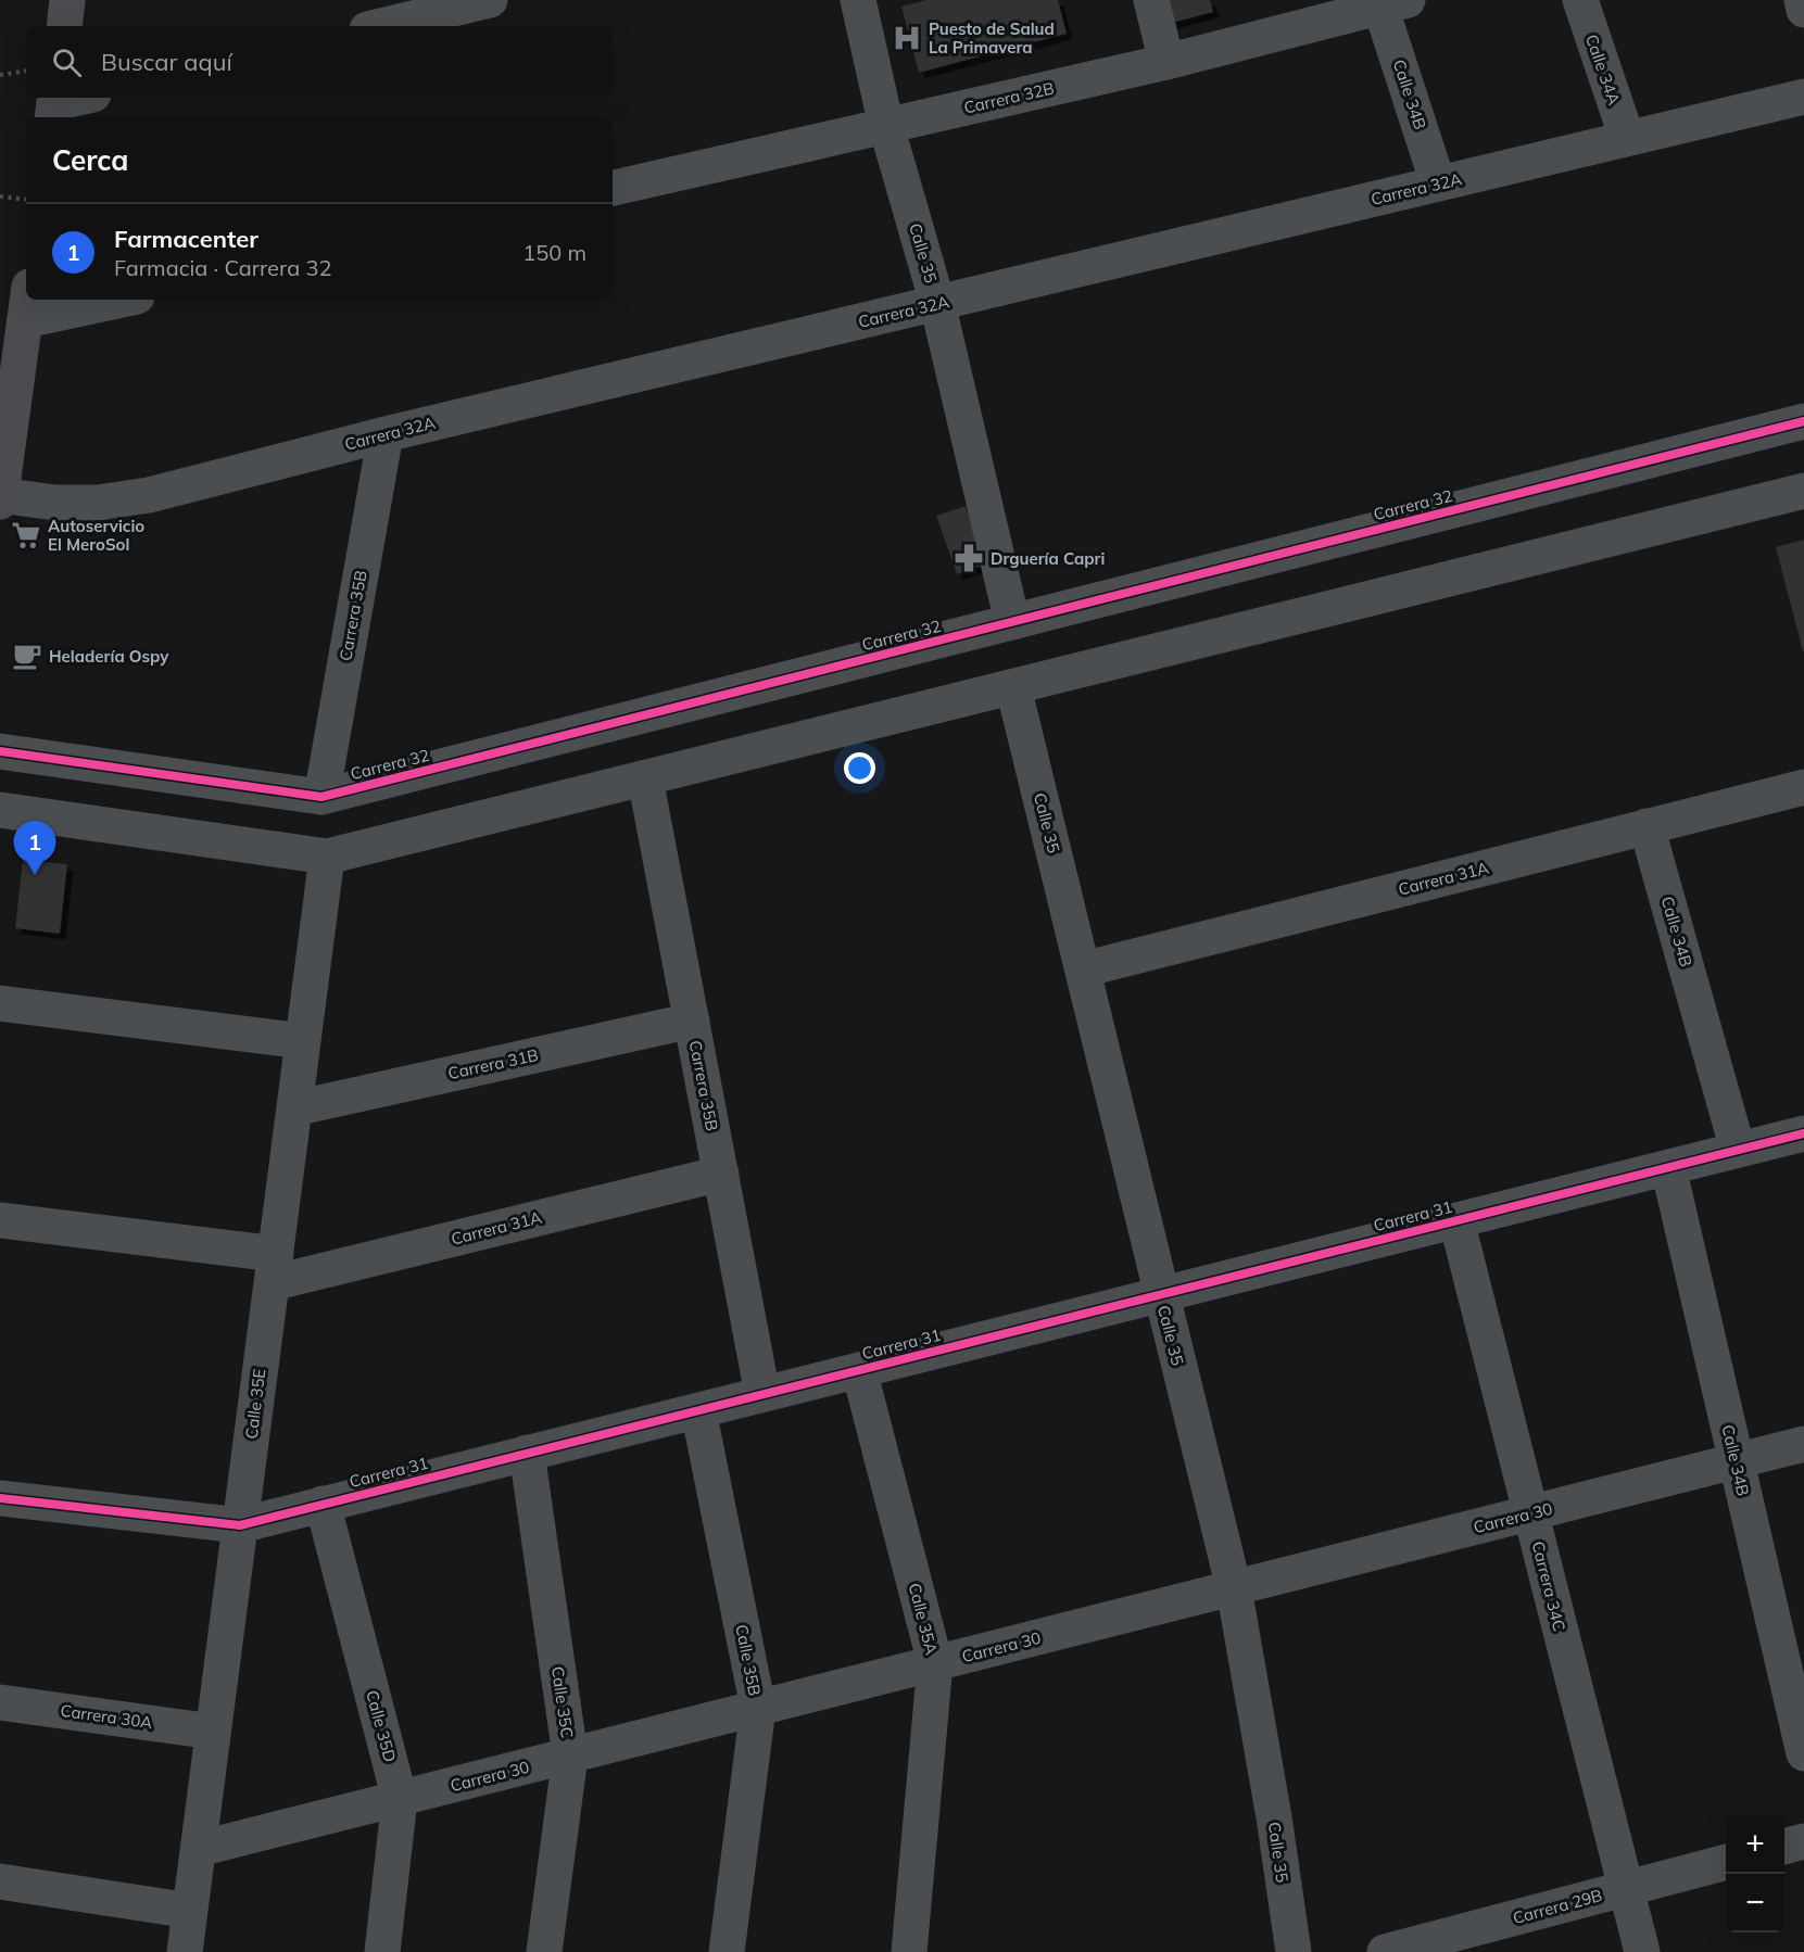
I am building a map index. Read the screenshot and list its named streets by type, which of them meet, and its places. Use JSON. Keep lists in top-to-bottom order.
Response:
{
  "streets": {
    "street": [
      "Calle 34A",
      "Calle 34B",
      "Carrera 32B",
      "Carrera 32A",
      "Calle 35",
      "Carrera 32",
      "Carrera 35B",
      "Carrera 31A",
      "Carrera 31B",
      "Carrera 31",
      "Calle 35E",
      "Carrera 30",
      "Carrera 34C",
      "Calle 35A",
      "Calle 35B",
      "Calle 35C",
      "Carrera 30A",
      "Calle 35D",
      "Carrera 29B"
    ]
  },
  "crossings": [
    ["Calle 34A", "Carrera 32A"],
    ["Calle 34B", "Carrera 32B"],
    ["Calle 34B", "Carrera 32A"],
    ["Calle 34B", "Carrera 31A"],
    ["Calle 34B", "Carrera 31"],
    ["Calle 34B", "Carrera 30"],
    ["Carrera 32B", "Calle 35"],
    ["Carrera 32A", "Calle 35"],
    ["Carrera 32A", "Carrera 35B"],
    ["Calle 35", "Carrera 32"],
    ["Calle 35", "Carrera 31A"],
    ["Calle 35", "Carrera 31"],
    ["Calle 35", "Carrera 30"],
    ["Carrera 32", "Carrera 35B"],
    ["Carrera 35B", "Carrera 31A"],
    ["Carrera 35B", "Carrera 31B"],
    ["Carrera 35B", "Carrera 31"],
    ["Carrera 31A", "Calle 35E"],
    ["Carrera 31B", "Calle 35E"],
    ["Carrera 31", "Calle 35E"],
    ["Carrera 31", "Carrera 34C"],
    ["Carrera 31", "Calle 35A"],
    ["Carrera 31", "Calle 35B"],
    ["Carrera 31", "Calle 35C"],
    ["Carrera 31", "Calle 35D"],
    ["Calle 35E", "Carrera 30"],
    ["Calle 35E", "Carrera 30A"],
    ["Carrera 30", "Carrera 34C"],
    ["Carrera 30", "Calle 35A"],
    ["Carrera 30", "Calle 35B"],
    ["Carrera 30", "Calle 35C"],
    ["Carrera 30", "Calle 35D"],
    ["Carrera 34C", "Carrera 29B"]
  ],
  "places": {
    "hospital": ["Puesto de Salud La Primavera"],
    "supermarket": ["Autoservicio El MeroSol"],
    "pharmacy": ["Drguería Capri"],
    "cafe": ["Heladería Ospy"]
  },
  "page": {
    "search": "Buscar aquí",
    "heading": "Cerca",
    "list": [
      {
        "mark": "1",
        "name": "Farmacenter",
        "note": "Farmacia · Carrera 32",
        "value": "150 m"
      }
    ],
    "pins": "1",
    "map_buttons": ["+", "−"]
  }
}
